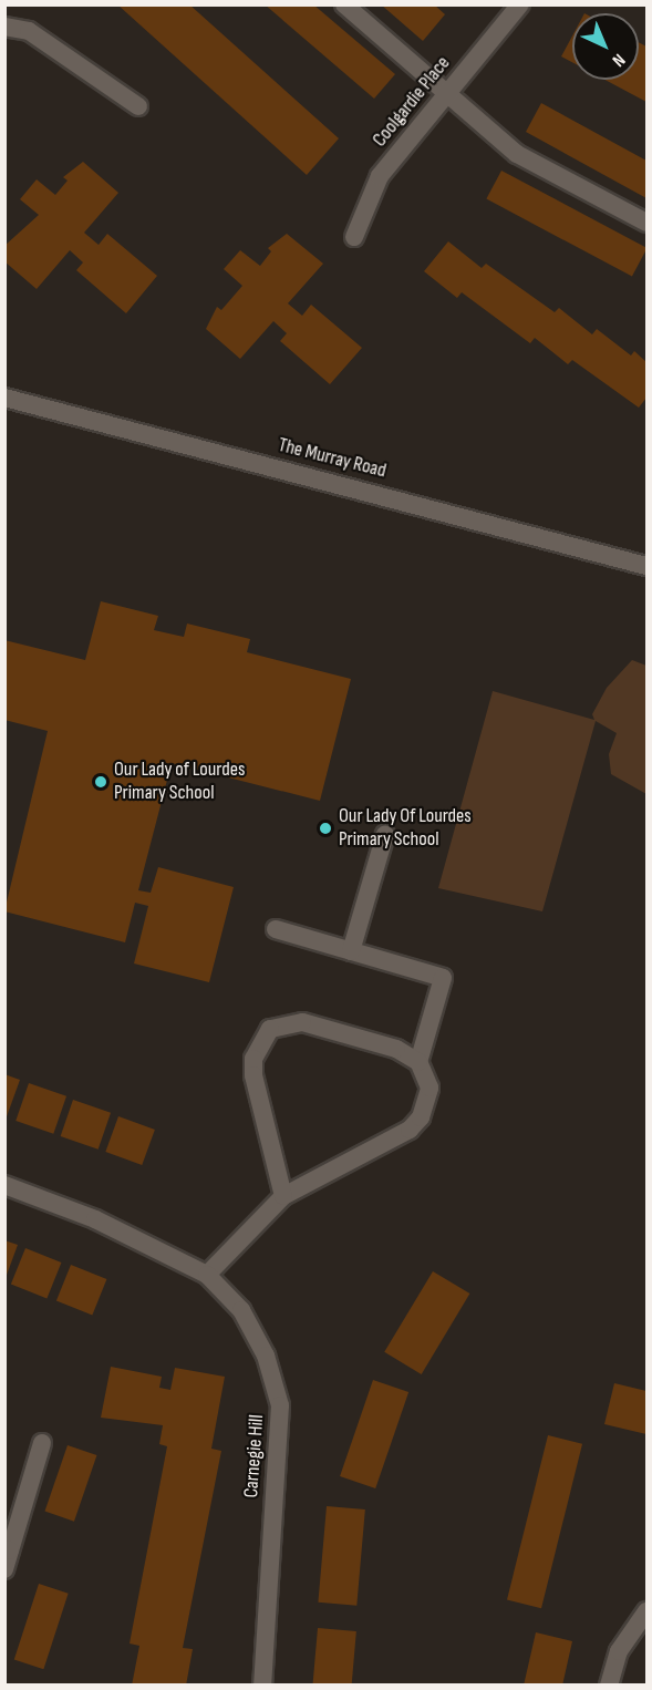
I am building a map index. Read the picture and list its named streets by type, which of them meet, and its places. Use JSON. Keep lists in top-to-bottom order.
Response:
{
  "streets": {
    "street": ["Coolgardie Place", "The Murray Road", "Carnegie Hill"]
  },
  "places": ["Our Lady of Lourdes Primary School", "Our Lady Of Lourdes Primary School"],
  "north": "bottom right"
}
